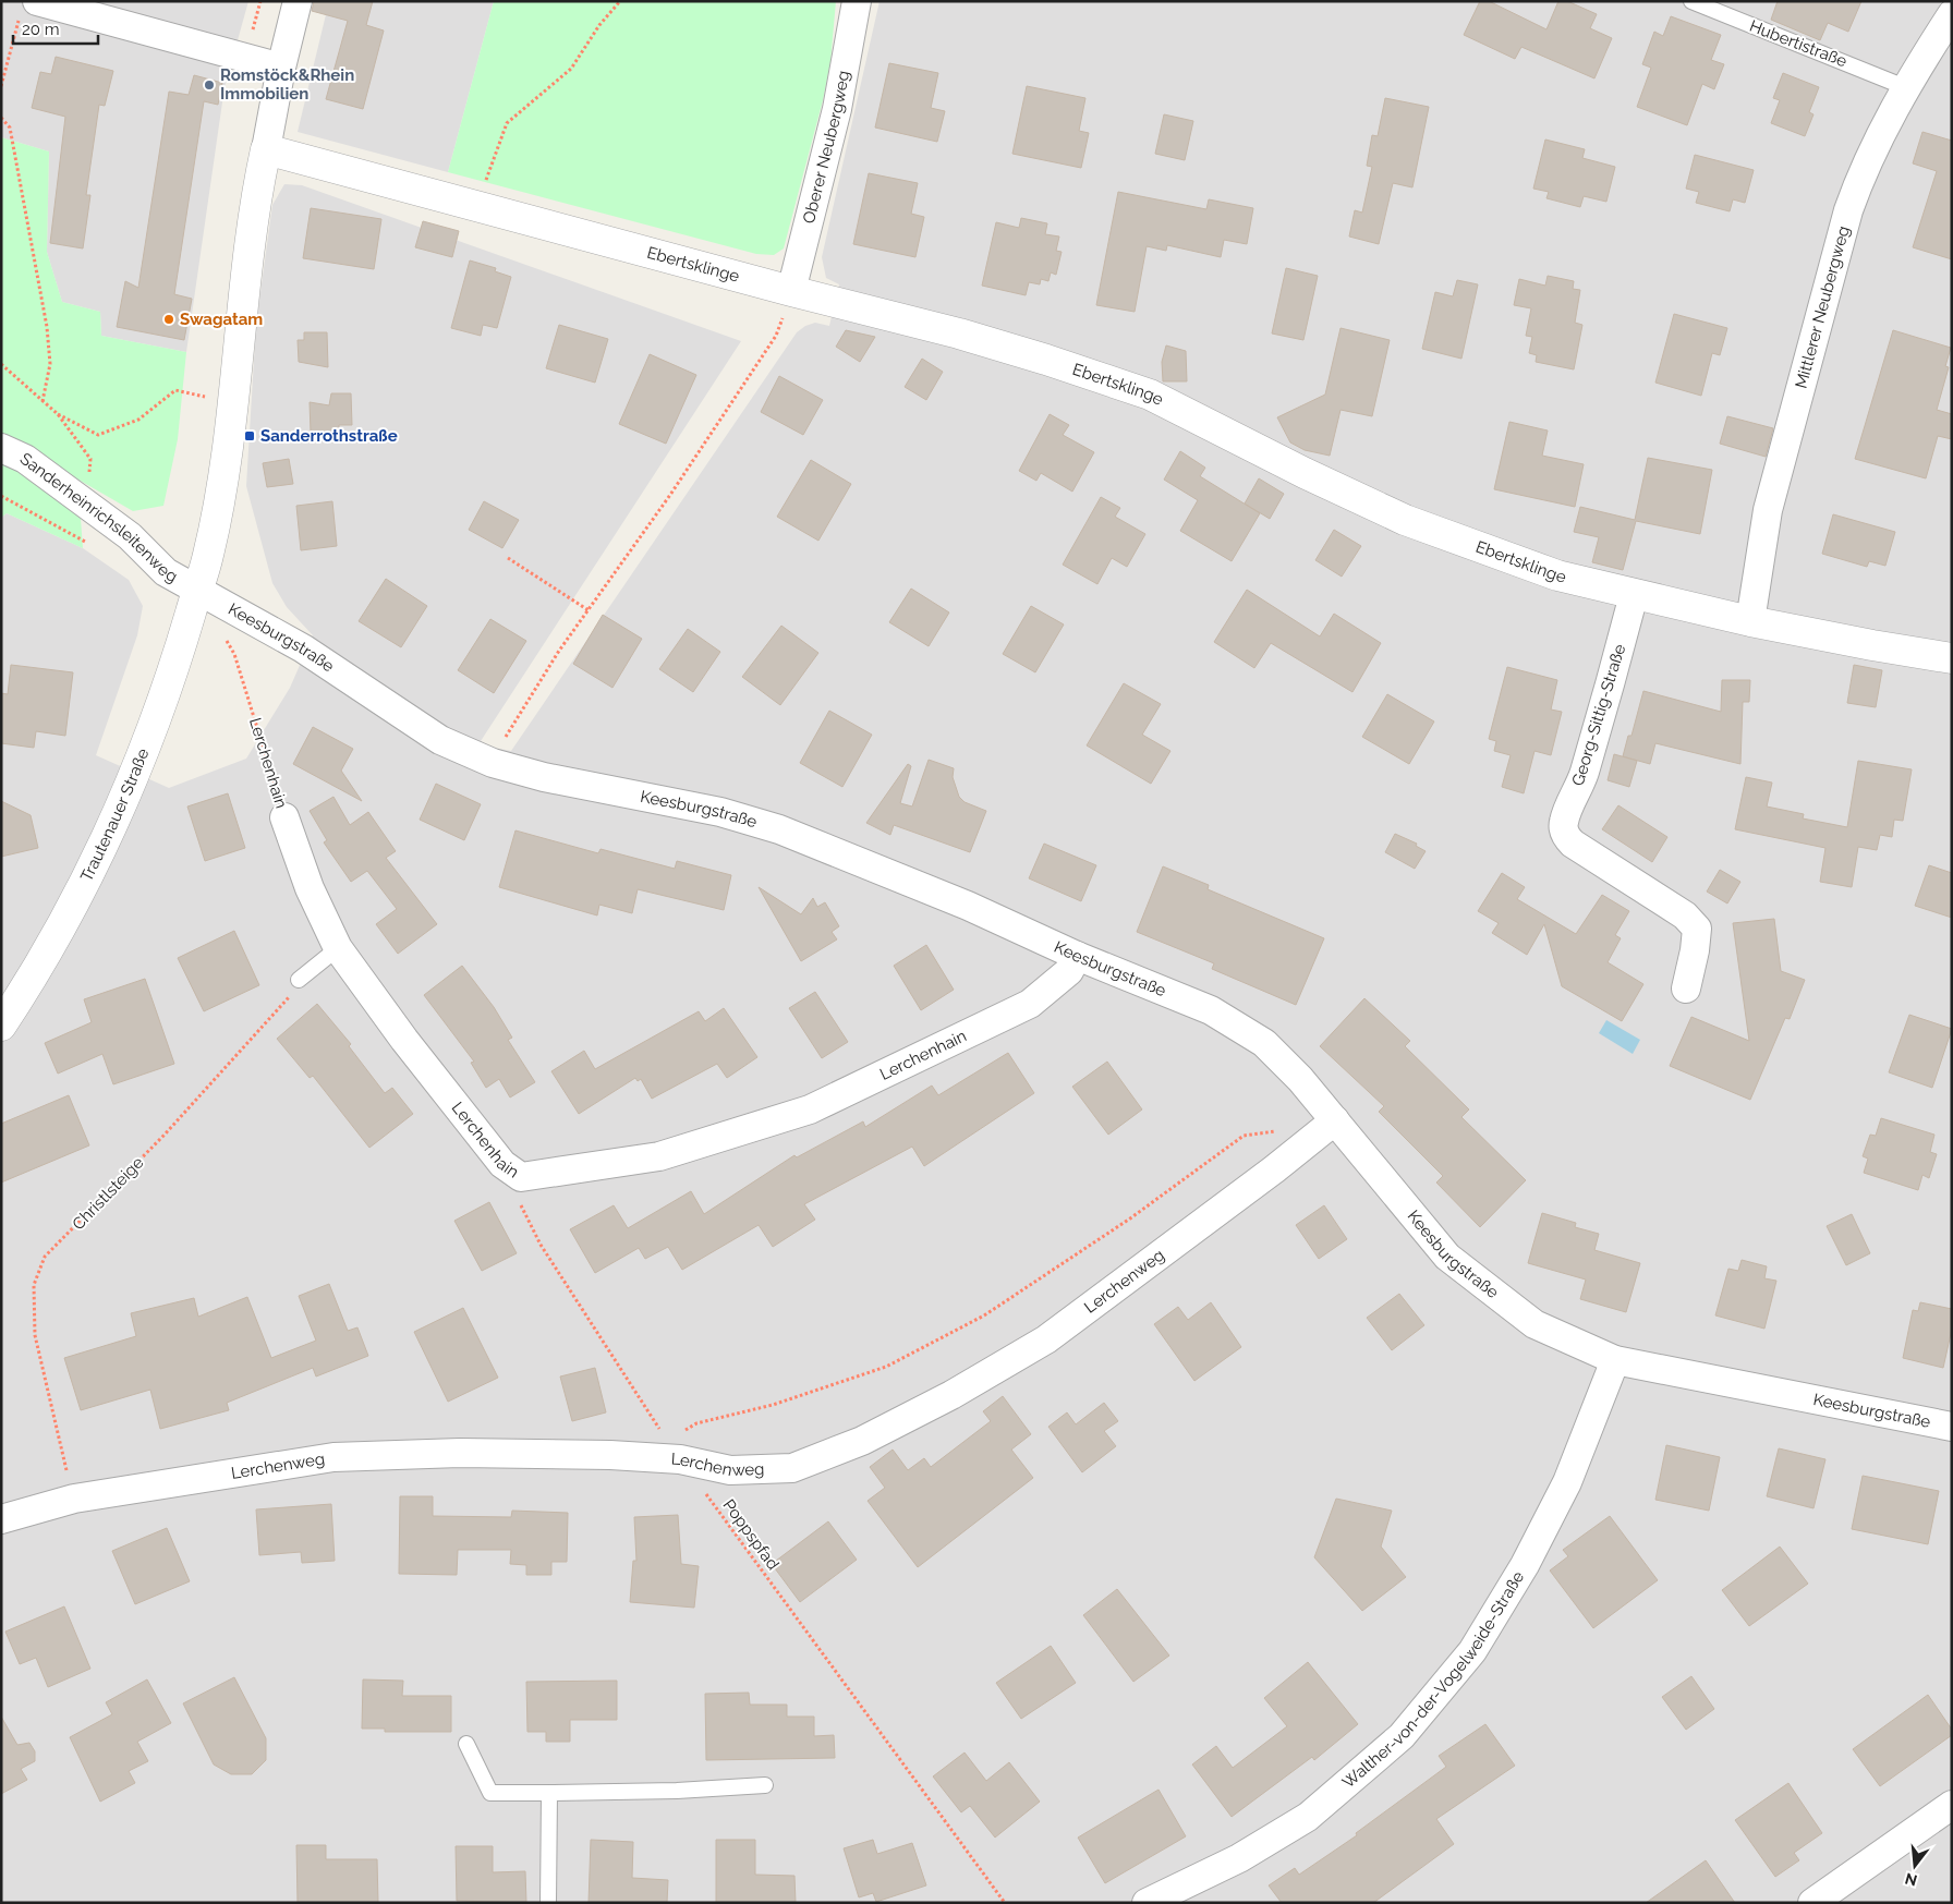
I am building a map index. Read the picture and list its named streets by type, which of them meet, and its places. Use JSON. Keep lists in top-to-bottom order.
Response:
{
  "streets": {
    "street": [
      "Oberer Neubergweg",
      "Ebertsklinge",
      "Mittlerer Neubergweg",
      "Sanderheinrichsleitenweg",
      "Keesburgstraße",
      "Georg-Sittig-Straße",
      "Lerchenhain",
      "Trautenauer Straße",
      "Lerchenweg",
      "Walther-von-der-Vogelweide-Straße"
    ],
    "lane": ["Hubertistraße"],
    "path": ["Christlsteige", "Poppspfad"]
  },
  "crossings": [
    ["Hubertistraße", "Mittlerer Neubergweg"],
    ["Oberer Neubergweg", "Ebertsklinge"],
    ["Ebertsklinge", "Mittlerer Neubergweg"],
    ["Ebertsklinge", "Georg-Sittig-Straße"],
    ["Sanderheinrichsleitenweg", "Keesburgstraße"],
    ["Sanderheinrichsleitenweg", "Trautenauer Straße"],
    ["Keesburgstraße", "Lerchenhain"],
    ["Keesburgstraße", "Trautenauer Straße"],
    ["Keesburgstraße", "Lerchenweg"],
    ["Keesburgstraße", "Walther-von-der-Vogelweide-Straße"],
    ["Lerchenhain", "Poppspfad"],
    ["Christlsteige", "Lerchenweg"],
    ["Lerchenweg", "Poppspfad"]
  ],
  "places": {
    "other": ["Romstöck&Rhein Immobilien", "Swagatam"],
    "transit": ["Sanderrothstraße"]
  },
  "scale_bar": "20 m",
  "north": "bottom"
}
